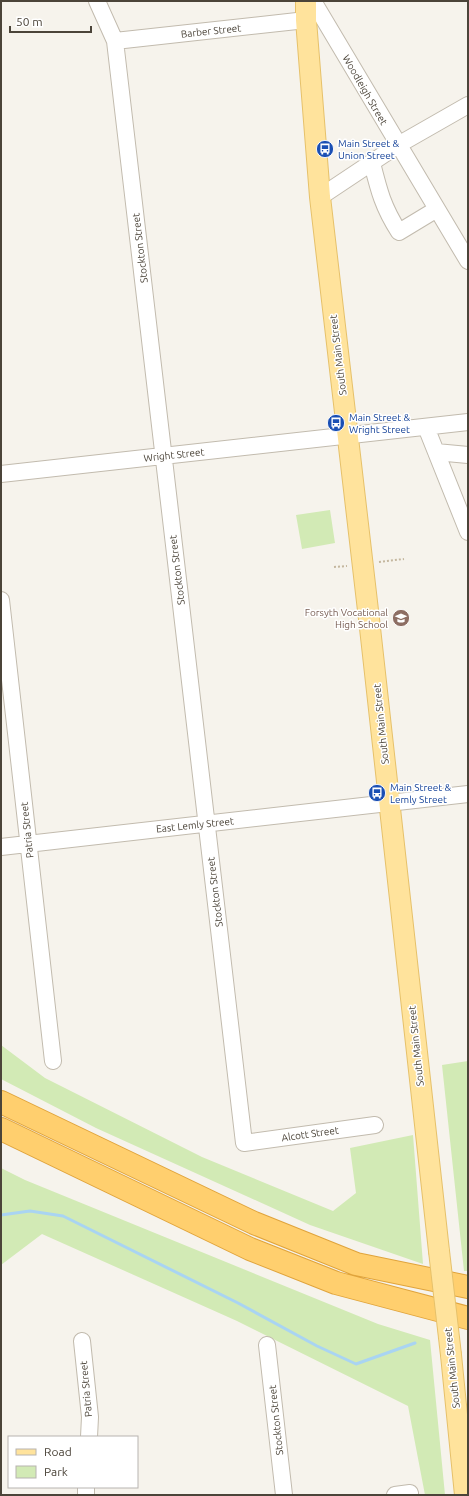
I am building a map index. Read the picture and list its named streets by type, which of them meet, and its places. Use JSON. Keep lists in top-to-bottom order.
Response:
{
  "streets": {
    "main road": ["South Main Street"],
    "street": [
      "Barber Street",
      "Woodleigh Street",
      "Stockton Street",
      "Wright Street",
      "East Lemly Street",
      "Patria Street",
      "Alcott Street"
    ]
  },
  "crossings": [
    ["Barber Street", "Stockton Street"],
    ["Barber Street", "South Main Street"],
    ["Stockton Street", "Wright Street"],
    ["Stockton Street", "East Lemly Street"],
    ["Stockton Street", "Alcott Street"],
    ["South Main Street", "Wright Street"],
    ["South Main Street", "East Lemly Street"],
    ["East Lemly Street", "Patria Street"]
  ],
  "places": {
    "bus stop": ["Main Street & Union Street", "Main Street & Wright Street", "Main Street & Lemly Street"],
    "school or university": ["Forsyth Vocational High School"]
  },
  "legend": ["Road", "Park"],
  "scale_bar": "50 m"
}
